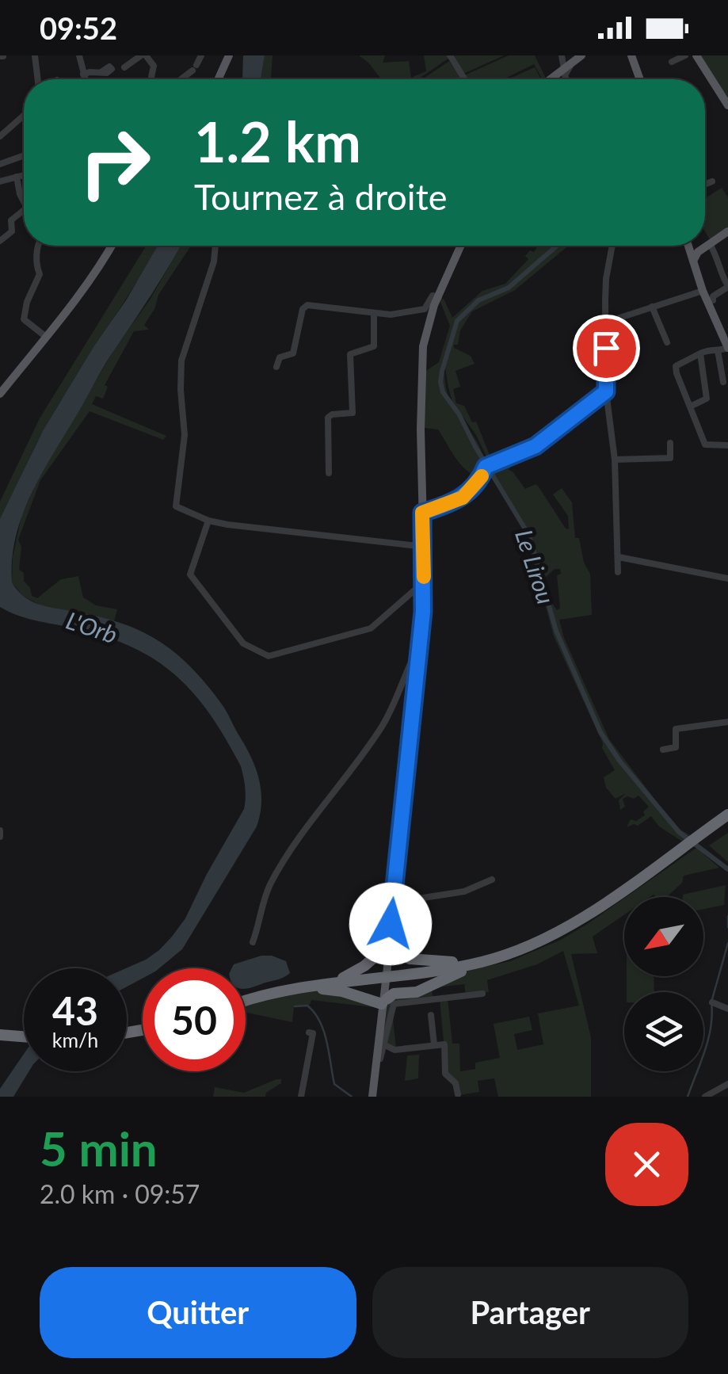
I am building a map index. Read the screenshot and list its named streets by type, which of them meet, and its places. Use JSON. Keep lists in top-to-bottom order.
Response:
{
  "water": ["Le Lirou", "L'Orb"],
  "north": "bottom left",
  "page": {
    "status": "09:52",
    "turn": ["1.2 km", "Tournez à droite"],
    "speed": "43 km/h",
    "limit": "50",
    "heading": ["5 min", "2.0 km · 09:57"],
    "buttons": ["Quitter", "Partager"]
  }
}
